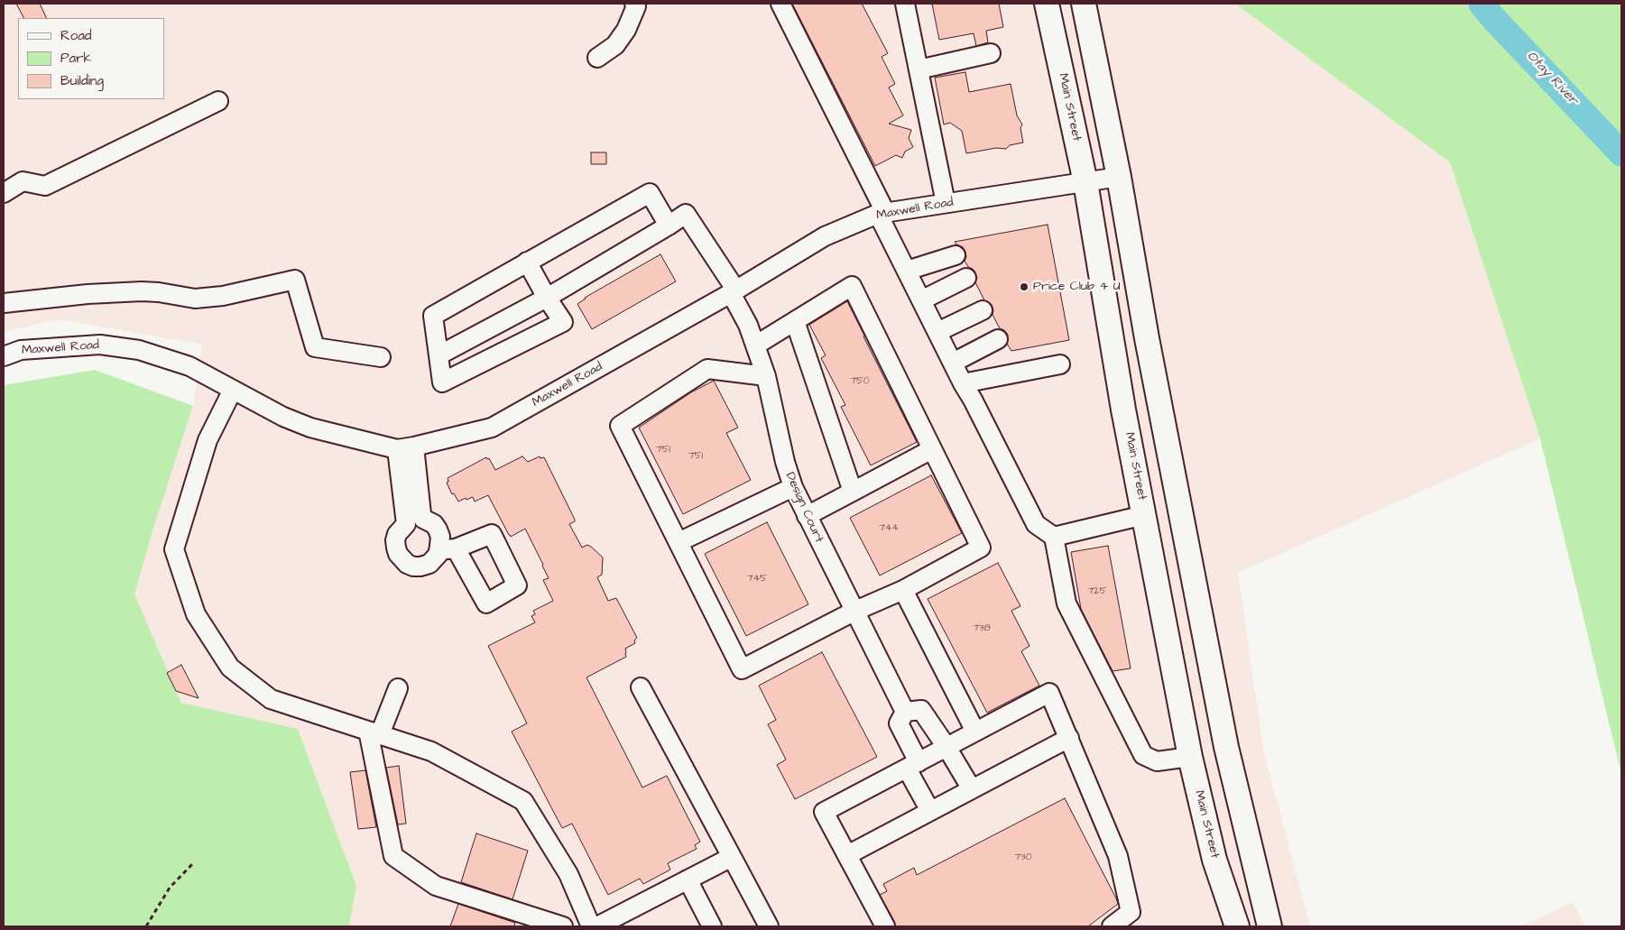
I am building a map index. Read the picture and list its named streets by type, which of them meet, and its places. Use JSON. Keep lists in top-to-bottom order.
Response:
{
  "streets": {
    "main road": ["Main Street"],
    "street": ["Maxwell Road", "Design Court"]
  },
  "crossings": [
    ["Main Street", "Maxwell Road"],
    ["Maxwell Road", "Design Court"]
  ],
  "water": ["Otay River"],
  "places": ["Price Club 4 U"],
  "house_numbers": [
    "750",
    "751",
    "751",
    "744",
    "745",
    "725",
    "738",
    "730"
  ],
  "legend": ["Road", "Park", "Building"]
}
